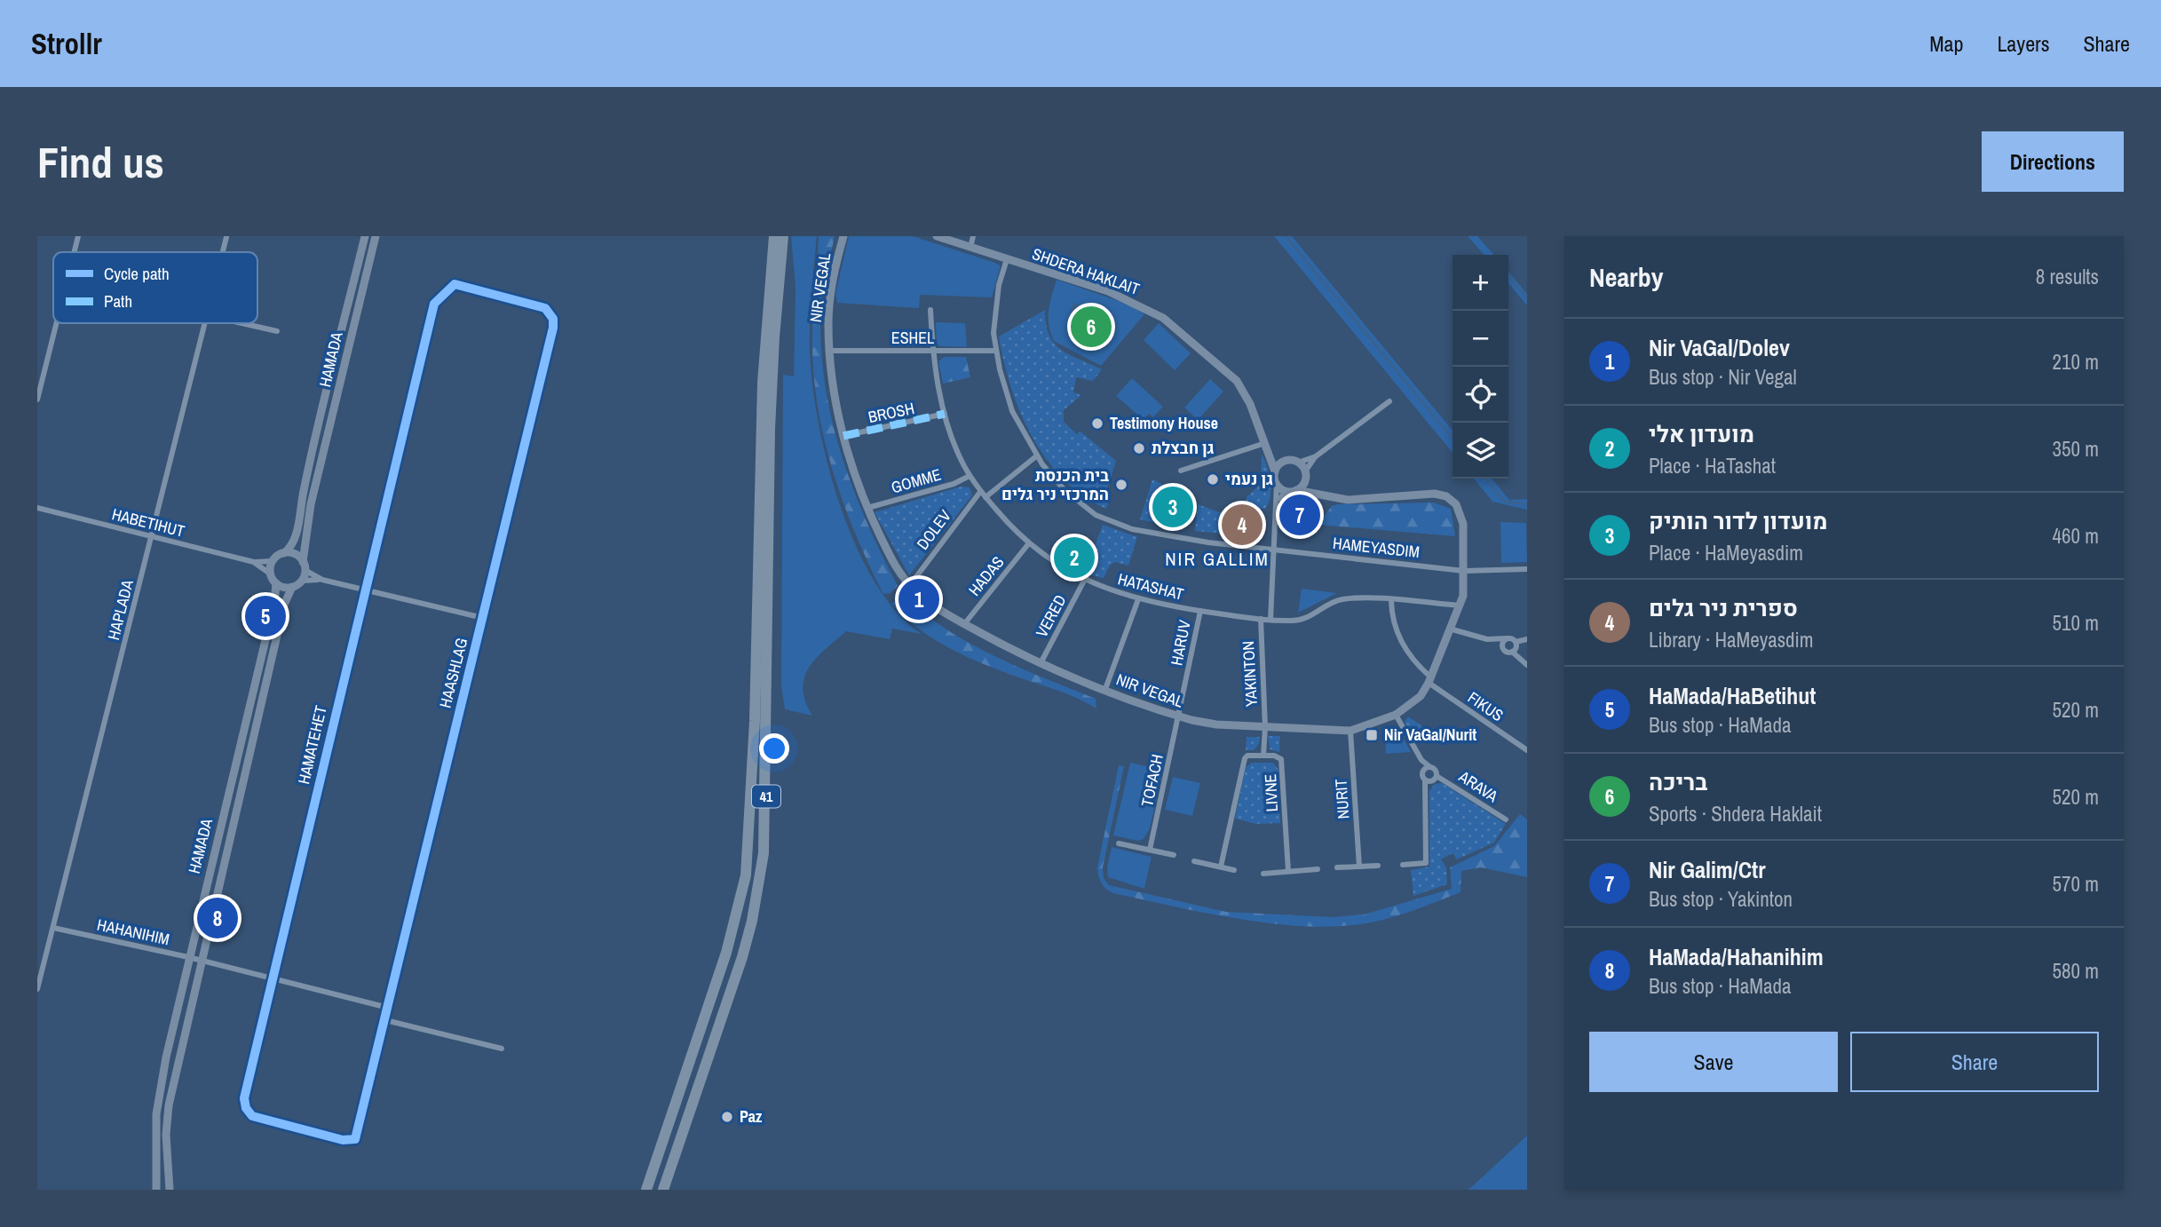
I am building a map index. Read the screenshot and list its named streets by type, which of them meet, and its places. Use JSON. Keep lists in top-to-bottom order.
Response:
{
  "streets": {
    "highway": ["41"],
    "street": [
      "SHDERA HAKLAIT",
      "NIR VEGAL",
      "ESHEL",
      "HAMADA",
      "BROSH",
      "GOMME",
      "HABETIHUT",
      "DOLEV",
      "HAMEYASDIM",
      "HADAS",
      "HATASHAT",
      "HAPLADA",
      "VERED",
      "HARUV",
      "HAASHLAG",
      "YAKINTON",
      "FIKUS",
      "HAMATEHET",
      "TOFACH",
      "ARAVA",
      "LIVNE",
      "NURIT",
      "HAHANIHIM"
    ]
  },
  "crossings": [
    ["SHDERA HAKLAIT", "NIR VEGAL"],
    ["SHDERA HAKLAIT", "HAMEYASDIM"],
    ["NIR VEGAL", "ESHEL"],
    ["NIR VEGAL", "BROSH"],
    ["NIR VEGAL", "GOMME"],
    ["NIR VEGAL", "DOLEV"],
    ["NIR VEGAL", "HAMEYASDIM"],
    ["NIR VEGAL", "HADAS"],
    ["NIR VEGAL", "HATASHAT"],
    ["NIR VEGAL", "VERED"],
    ["NIR VEGAL", "HARUV"],
    ["NIR VEGAL", "YAKINTON"],
    ["NIR VEGAL", "FIKUS"],
    ["NIR VEGAL", "TOFACH"],
    ["NIR VEGAL", "LIVNE"],
    ["NIR VEGAL", "NURIT"],
    ["ESHEL", "HAMEYASDIM"],
    ["ESHEL", "HATASHAT"],
    ["HAMADA", "HABETIHUT"],
    ["HAMADA", "HAHANIHIM"],
    ["BROSH", "HATASHAT"],
    ["GOMME", "HATASHAT"],
    ["HABETIHUT", "HAPLADA"],
    ["DOLEV", "HAMEYASDIM"],
    ["DOLEV", "HATASHAT"],
    ["HADAS", "HATASHAT"],
    ["HATASHAT", "VERED"],
    ["HATASHAT", "HARUV"],
    ["HATASHAT", "YAKINTON"],
    ["HATASHAT", "FIKUS"],
    ["HAPLADA", "HAHANIHIM"],
    ["HARUV", "TOFACH"],
    ["HAASHLAG", "HAMATEHET"],
    ["HAASHLAG", "HAHANIHIM"],
    ["YAKINTON", "LIVNE"],
    ["HAMATEHET", "HAHANIHIM"]
  ],
  "districts": ["NIR GALLIM"],
  "places": {
    "other": [
      "Testimony House",
      "גן חבצלת",
      "גן נעמי",
      "בית הכנסת המרכזי ניר גלים",
      "Paz"
    ],
    "transit": ["Nir VaGal/Nurit"]
  },
  "legend": ["Cycle path", "Path"],
  "page": {
    "header": "Strollr",
    "nav": ["Map", "Layers", "Share"],
    "buttons": [
      "Directions",
      ["Save", "Share"]
    ],
    "title": "Find us",
    "heading": ["Nearby", "8 results"],
    "map_buttons": ["+", "−"],
    "pins": [
      "6",
      "3",
      "7",
      "4",
      "2",
      "1",
      "5",
      "8"
    ],
    "list": [
      {
        "mark": "1",
        "name": "Nir VaGal/Dolev",
        "note": "Bus stop · Nir Vegal",
        "value": "210 m"
      },
      {
        "mark": "2",
        "name": "מועדון אלי",
        "note": "Place · HaTashat",
        "value": "350 m"
      },
      {
        "mark": "3",
        "name": "מועדון לדור הותיק",
        "note": "Place · HaMeyasdim",
        "value": "460 m"
      },
      {
        "mark": "4",
        "name": "ספרית ניר גלים",
        "note": "Library · HaMeyasdim",
        "value": "510 m"
      },
      {
        "mark": "5",
        "name": "HaMada/HaBetihut",
        "note": "Bus stop · HaMada",
        "value": "520 m"
      },
      {
        "mark": "6",
        "name": "בריכה",
        "note": "Sports · Shdera Haklait",
        "value": "520 m"
      },
      {
        "mark": "7",
        "name": "Nir Galim/Ctr",
        "note": "Bus stop · Yakinton",
        "value": "570 m"
      },
      {
        "mark": "8",
        "name": "HaMada/Hahanihim",
        "note": "Bus stop · HaMada",
        "value": "580 m"
      }
    ]
  }
}
